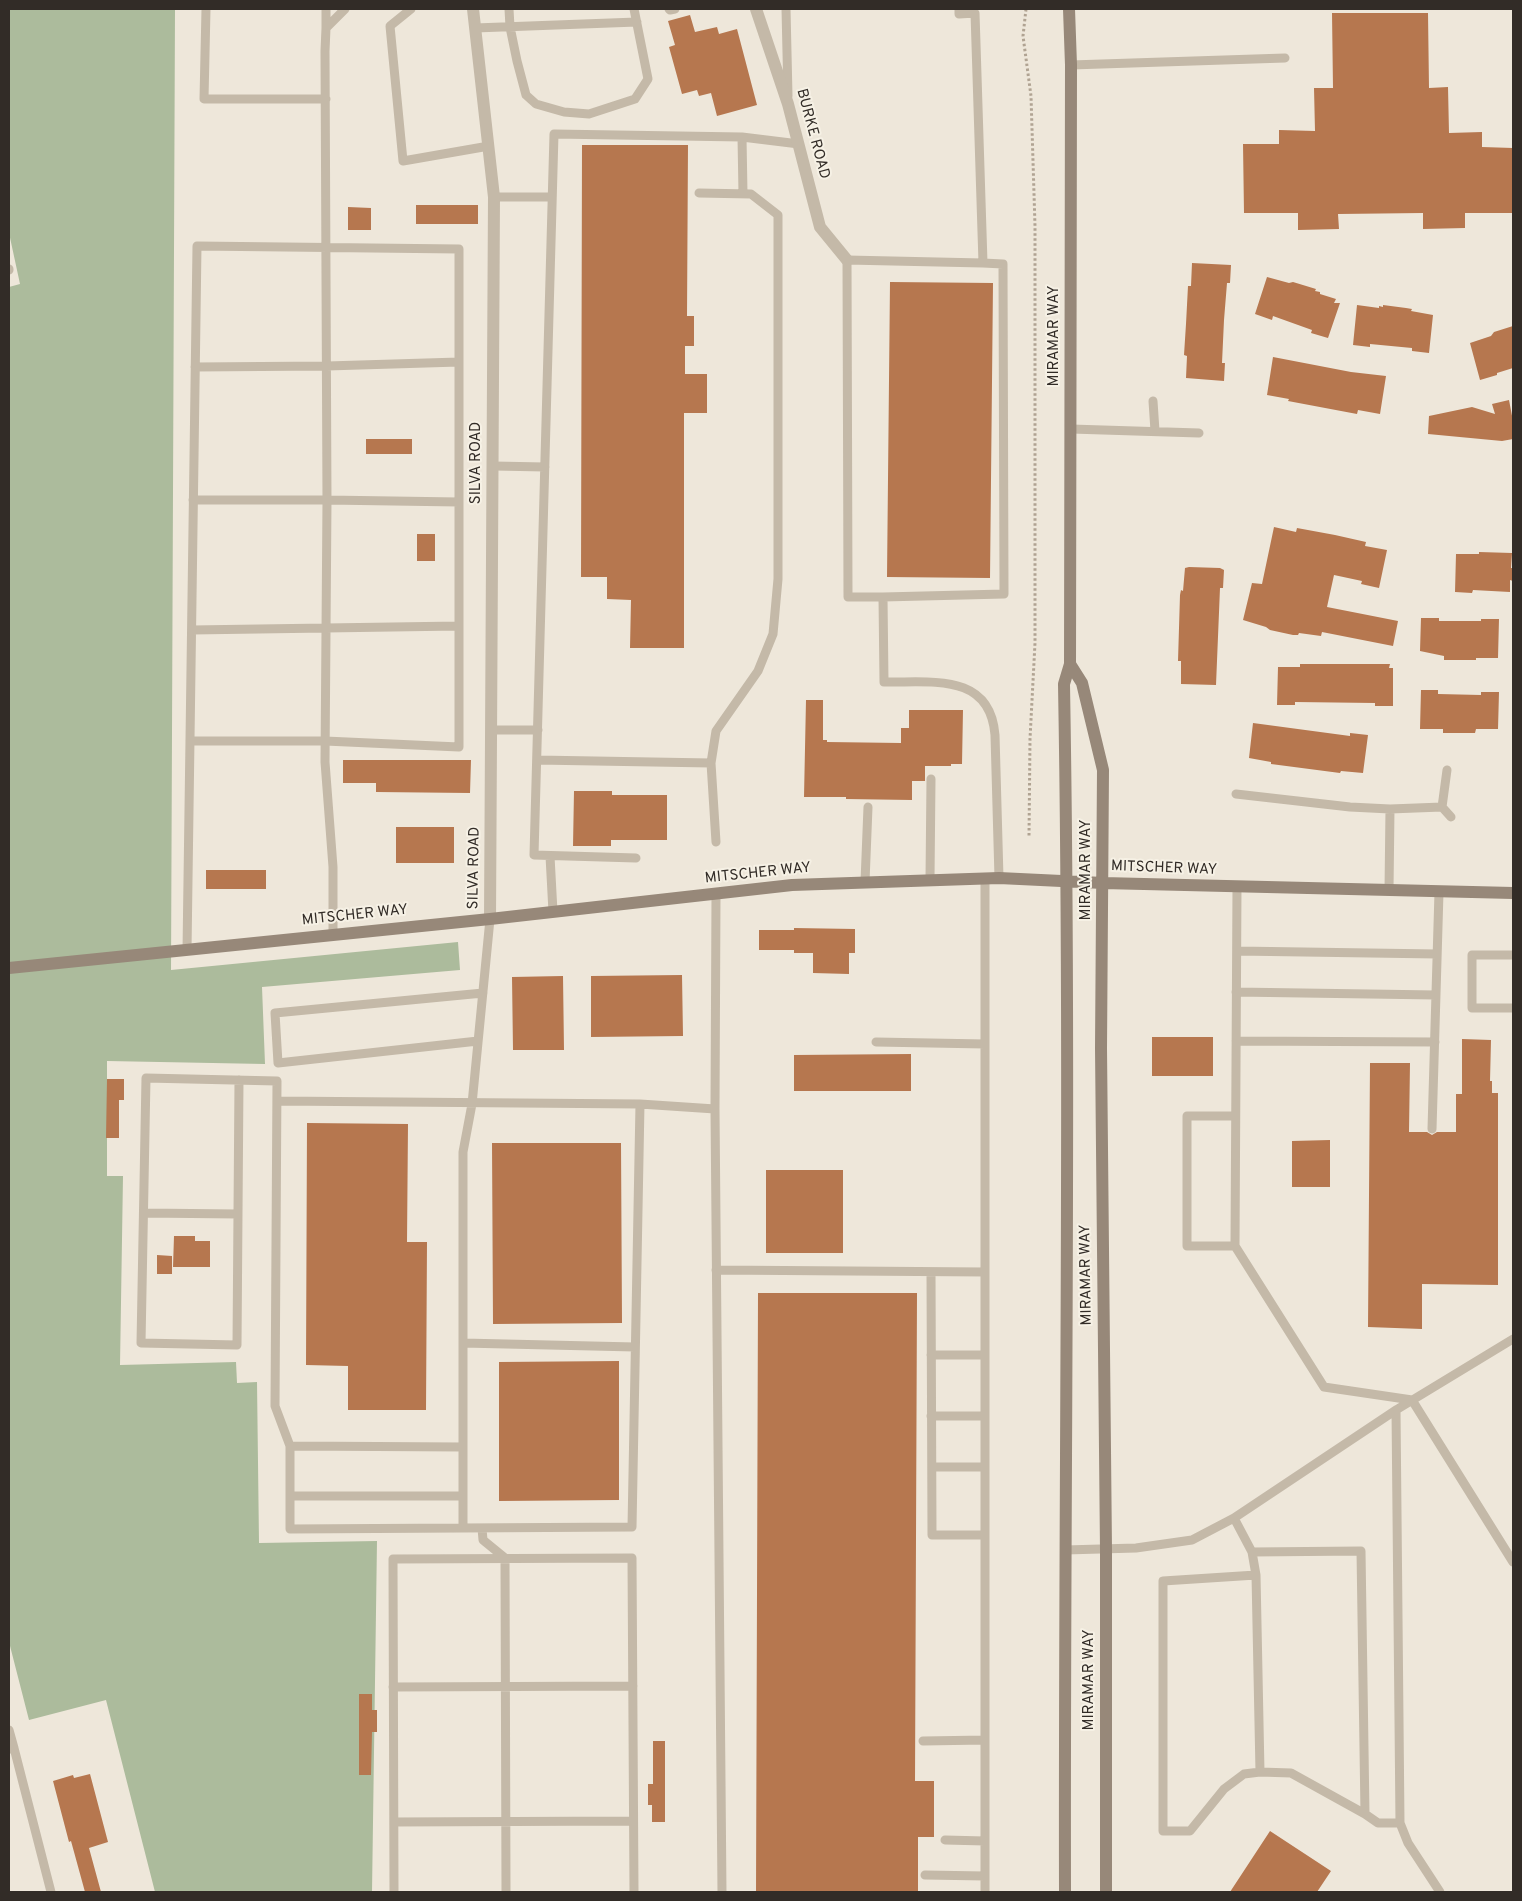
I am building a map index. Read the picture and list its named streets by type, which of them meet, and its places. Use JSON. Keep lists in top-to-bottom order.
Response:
{
  "streets": {
    "main road": ["MIRAMAR WAY", "MITSCHER WAY"],
    "street": ["BURKE ROAD", "SILVA ROAD"]
  },
  "crossings": [
    ["MIRAMAR WAY", "MITSCHER WAY"],
    ["SILVA ROAD", "MITSCHER WAY"]
  ]
}
